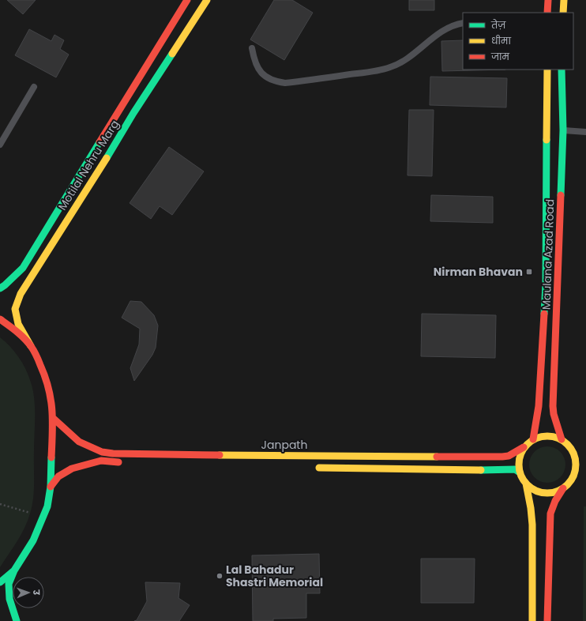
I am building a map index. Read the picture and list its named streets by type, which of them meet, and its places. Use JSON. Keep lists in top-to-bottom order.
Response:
{
  "streets": {
    "main road": ["Motilal Nehru Marg", "Maulana Azad Road", "Janpath"]
  },
  "crossings": [
    ["Maulana Azad Road", "Janpath"]
  ],
  "places": {
    "transit": ["Nirman Bhavan"],
    "other": ["Lal Bahadur Shastri Memorial"]
  },
  "legend": ["तेज़", "धीमा", "जाम"],
  "north": "right"
}
